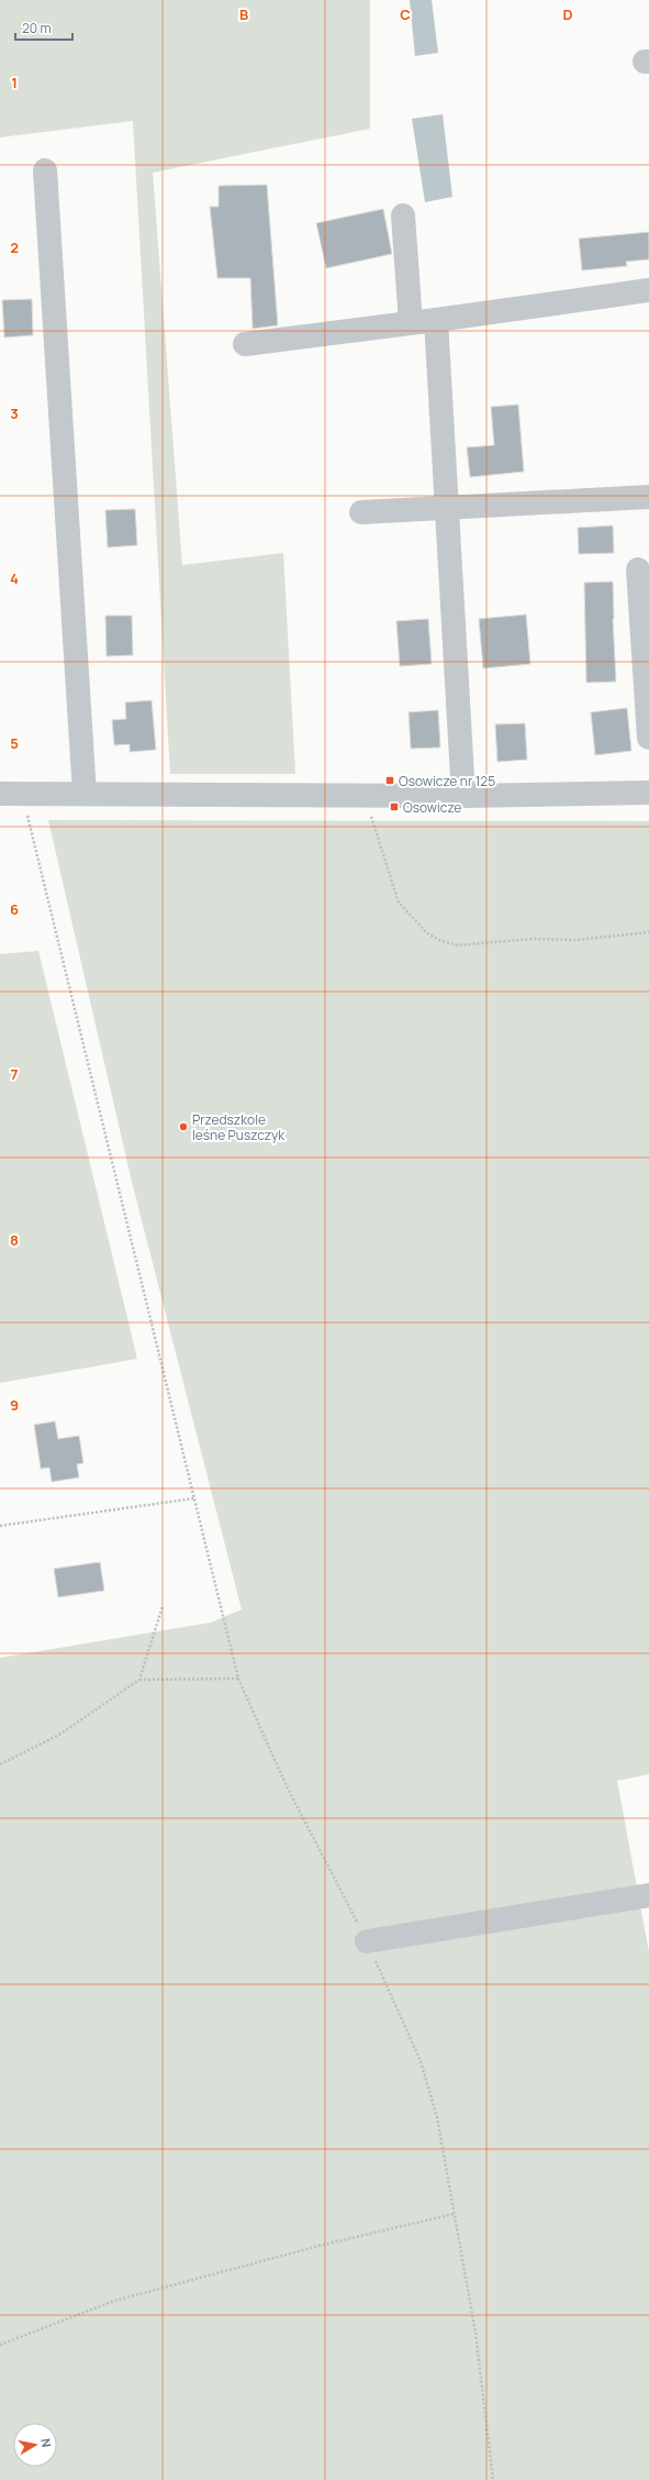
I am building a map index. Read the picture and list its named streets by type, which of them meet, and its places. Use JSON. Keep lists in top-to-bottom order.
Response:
{
  "places": {
    "transit": ["Osowicze nr 125", "Osowicze"],
    "other": ["Przedszkole leśne Puszczyk"]
  },
  "scale_bar": "20 m",
  "north": "right",
  "grid": {
    "columns": ["B", "C", "D"],
    "rows": [
      "1",
      "2",
      "3",
      "4",
      "5",
      "6",
      "7",
      "8",
      "9"
    ]
  }
}
